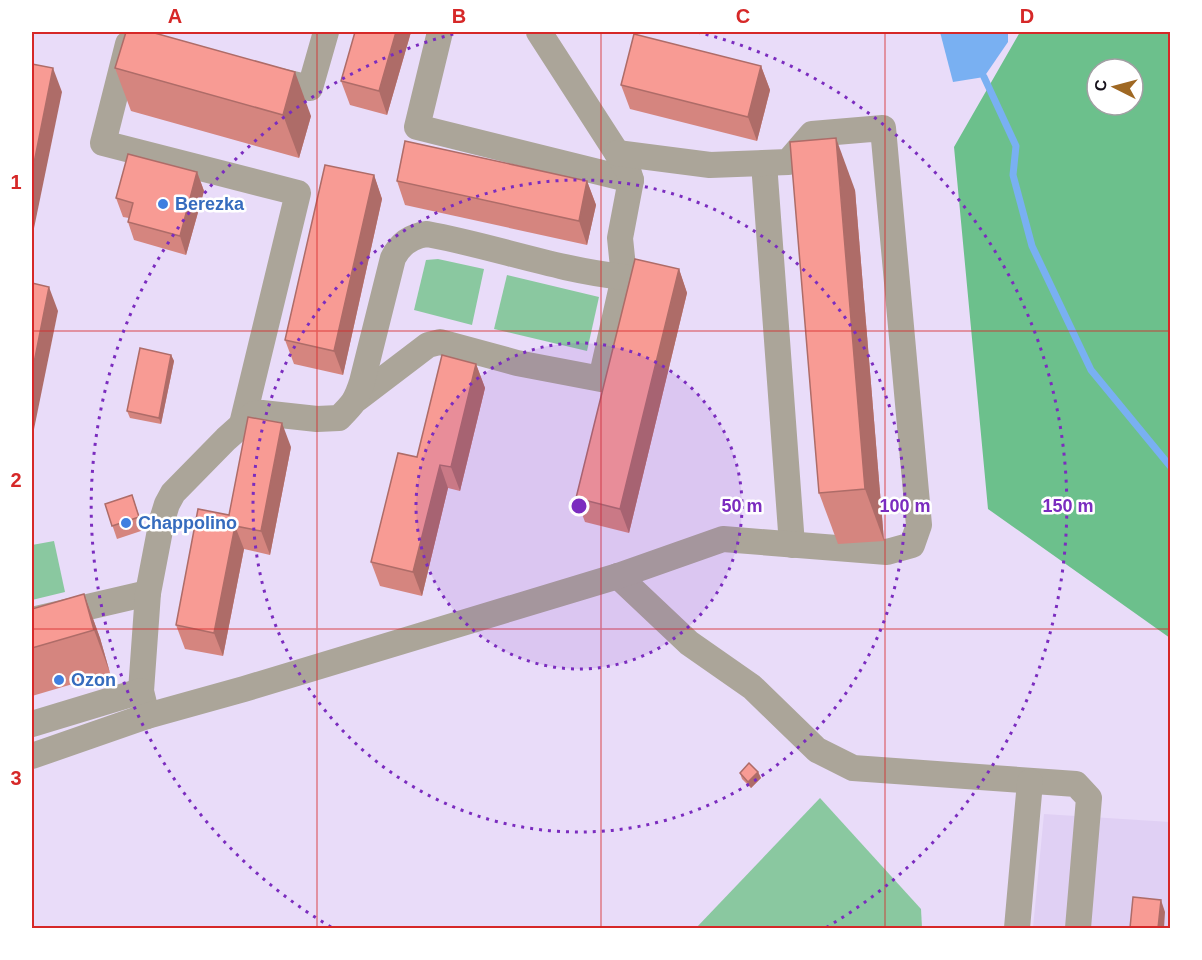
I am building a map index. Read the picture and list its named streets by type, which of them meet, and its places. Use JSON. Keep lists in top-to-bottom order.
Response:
{
  "places": ["Berezka", "Chappolino", "Ozon"],
  "north": "left",
  "grid": {
    "columns": [
      "A",
      "B",
      "C",
      "D"
    ],
    "rows": ["1", "2", "3"]
  },
  "rings": ["50 m", "100 m", "150 m"]
}
